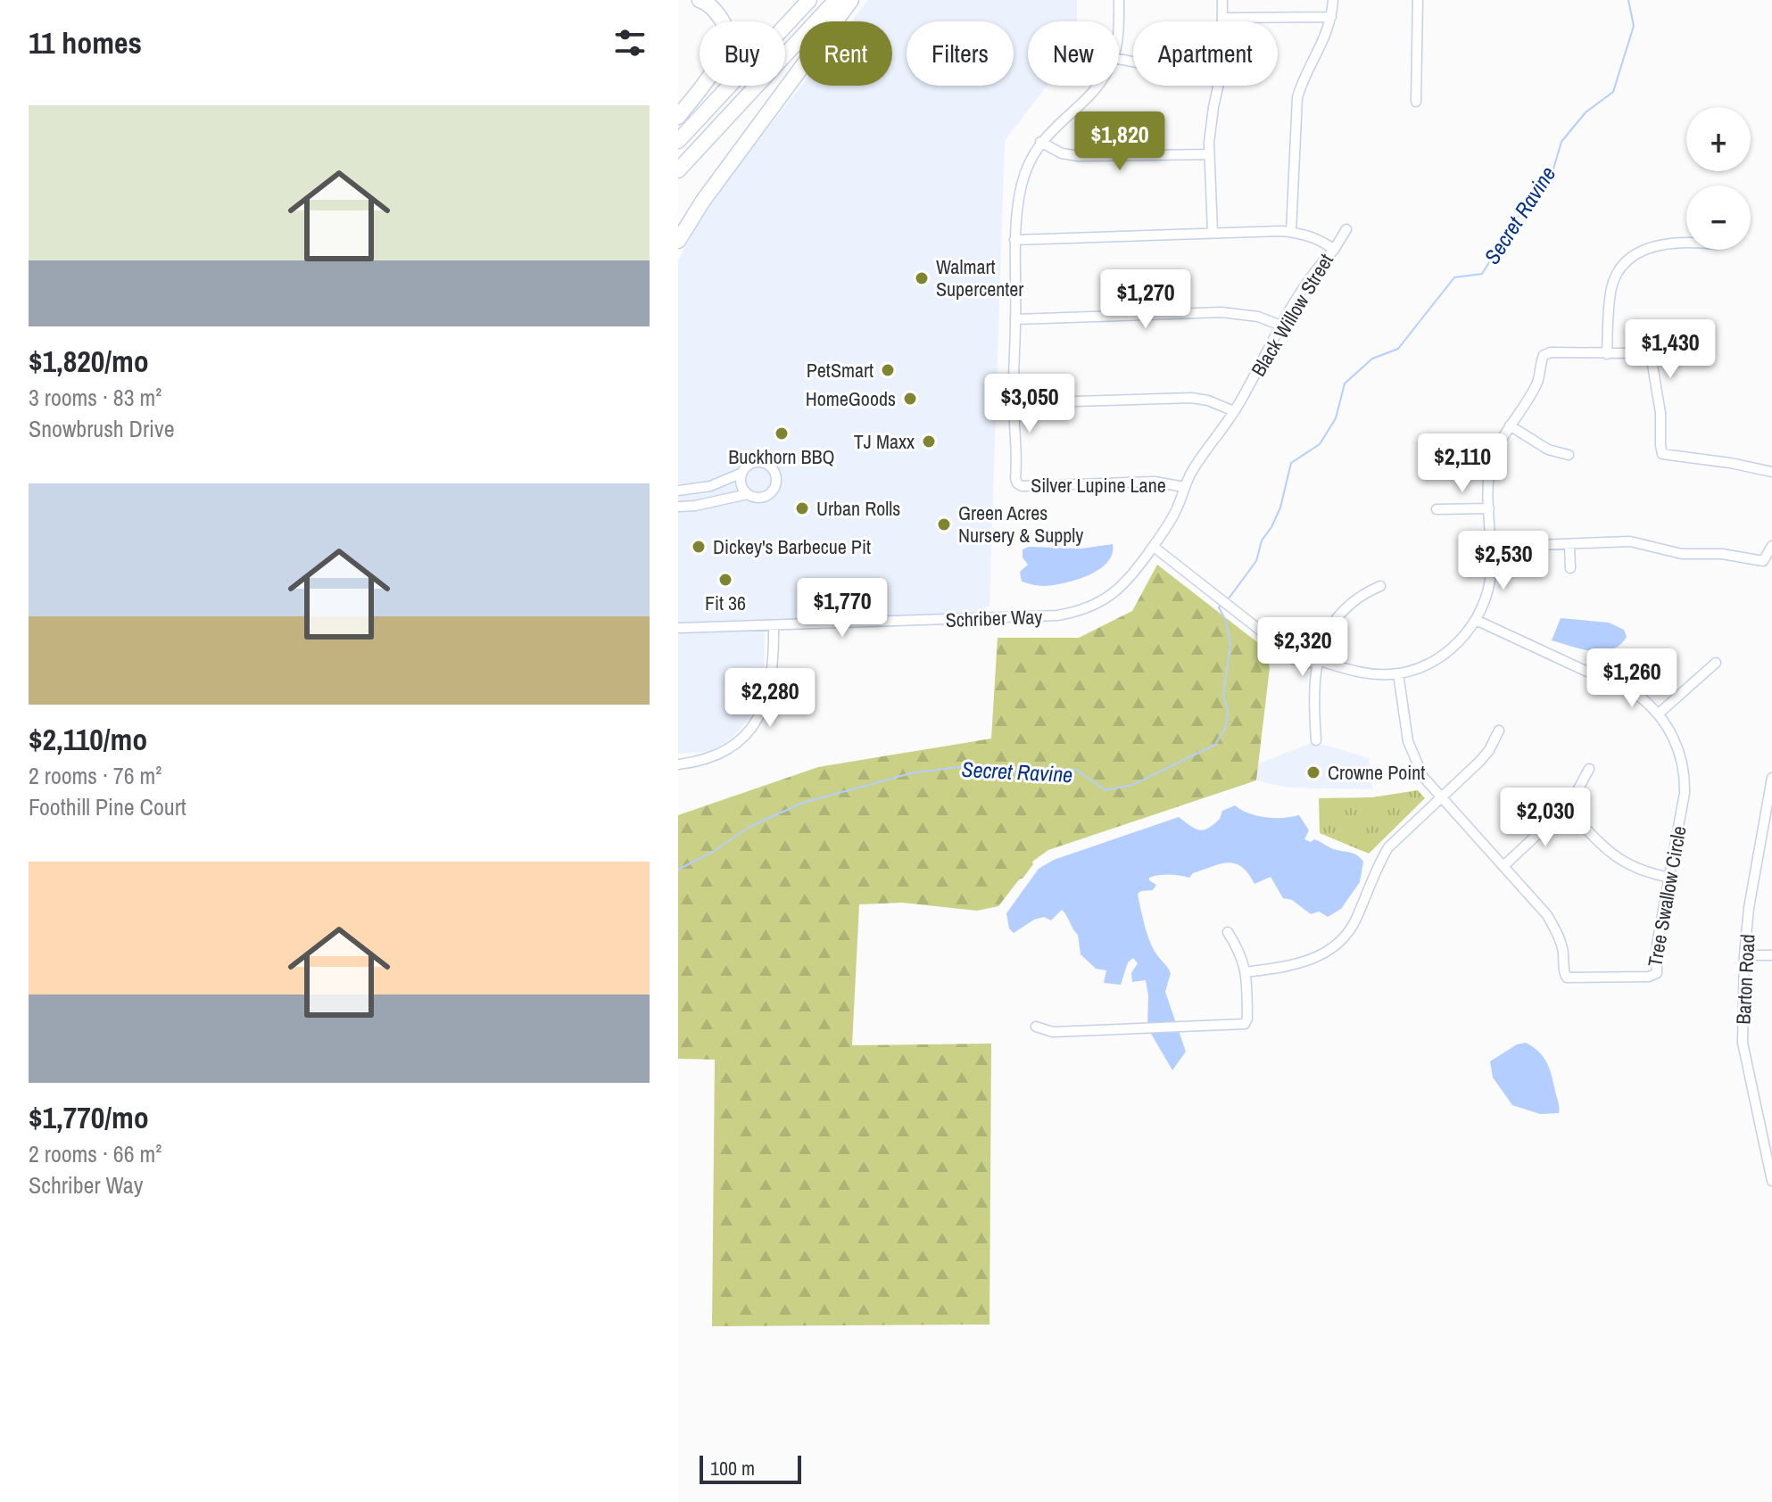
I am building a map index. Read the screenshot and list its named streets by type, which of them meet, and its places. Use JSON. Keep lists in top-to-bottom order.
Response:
{
  "streets": {
    "street": [
      "Black Willow Street",
      "Silver Lupine Lane",
      "Schriber Way",
      "Tree Swallow Circle",
      "Barton Road"
    ]
  },
  "crossings": [
    ["Black Willow Street", "Silver Lupine Lane"],
    ["Black Willow Street", "Schriber Way"]
  ],
  "water": ["Secret Ravine"],
  "places": [
    "Walmart Supercenter",
    "PetSmart",
    "HomeGoods",
    "Buckhorn BBQ",
    "TJ Maxx",
    "Urban Rolls",
    "Green Acres Nursery & Supply",
    "Dickey's Barbecue Pit",
    "Fit 36",
    "Crowne Point"
  ],
  "scale_bar": "100 m",
  "page": {
    "heading": "11 homes",
    "chip": [
      "Buy",
      "Rent",
      "Filters",
      "New",
      "Apartment"
    ],
    "list": [
      {
        "name": "$1,820/mo",
        "note": "3 rooms · 83 m² · Snowbrush Drive"
      },
      {
        "name": "$2,110/mo",
        "note": "2 rooms · 76 m² · Foothill Pine Court"
      },
      {
        "name": "$1,770/mo",
        "note": "2 rooms · 66 m² · Schriber Way"
      }
    ],
    "map_buttons": ["+", "−"],
    "price": [
      "$1,820",
      "$1,270",
      "$1,430",
      "$3,050",
      "$2,110",
      "$2,530",
      "$1,770",
      "$2,320",
      "$1,260",
      "$2,280",
      "$2,030"
    ],
    "scale": "100 m"
  }
}
